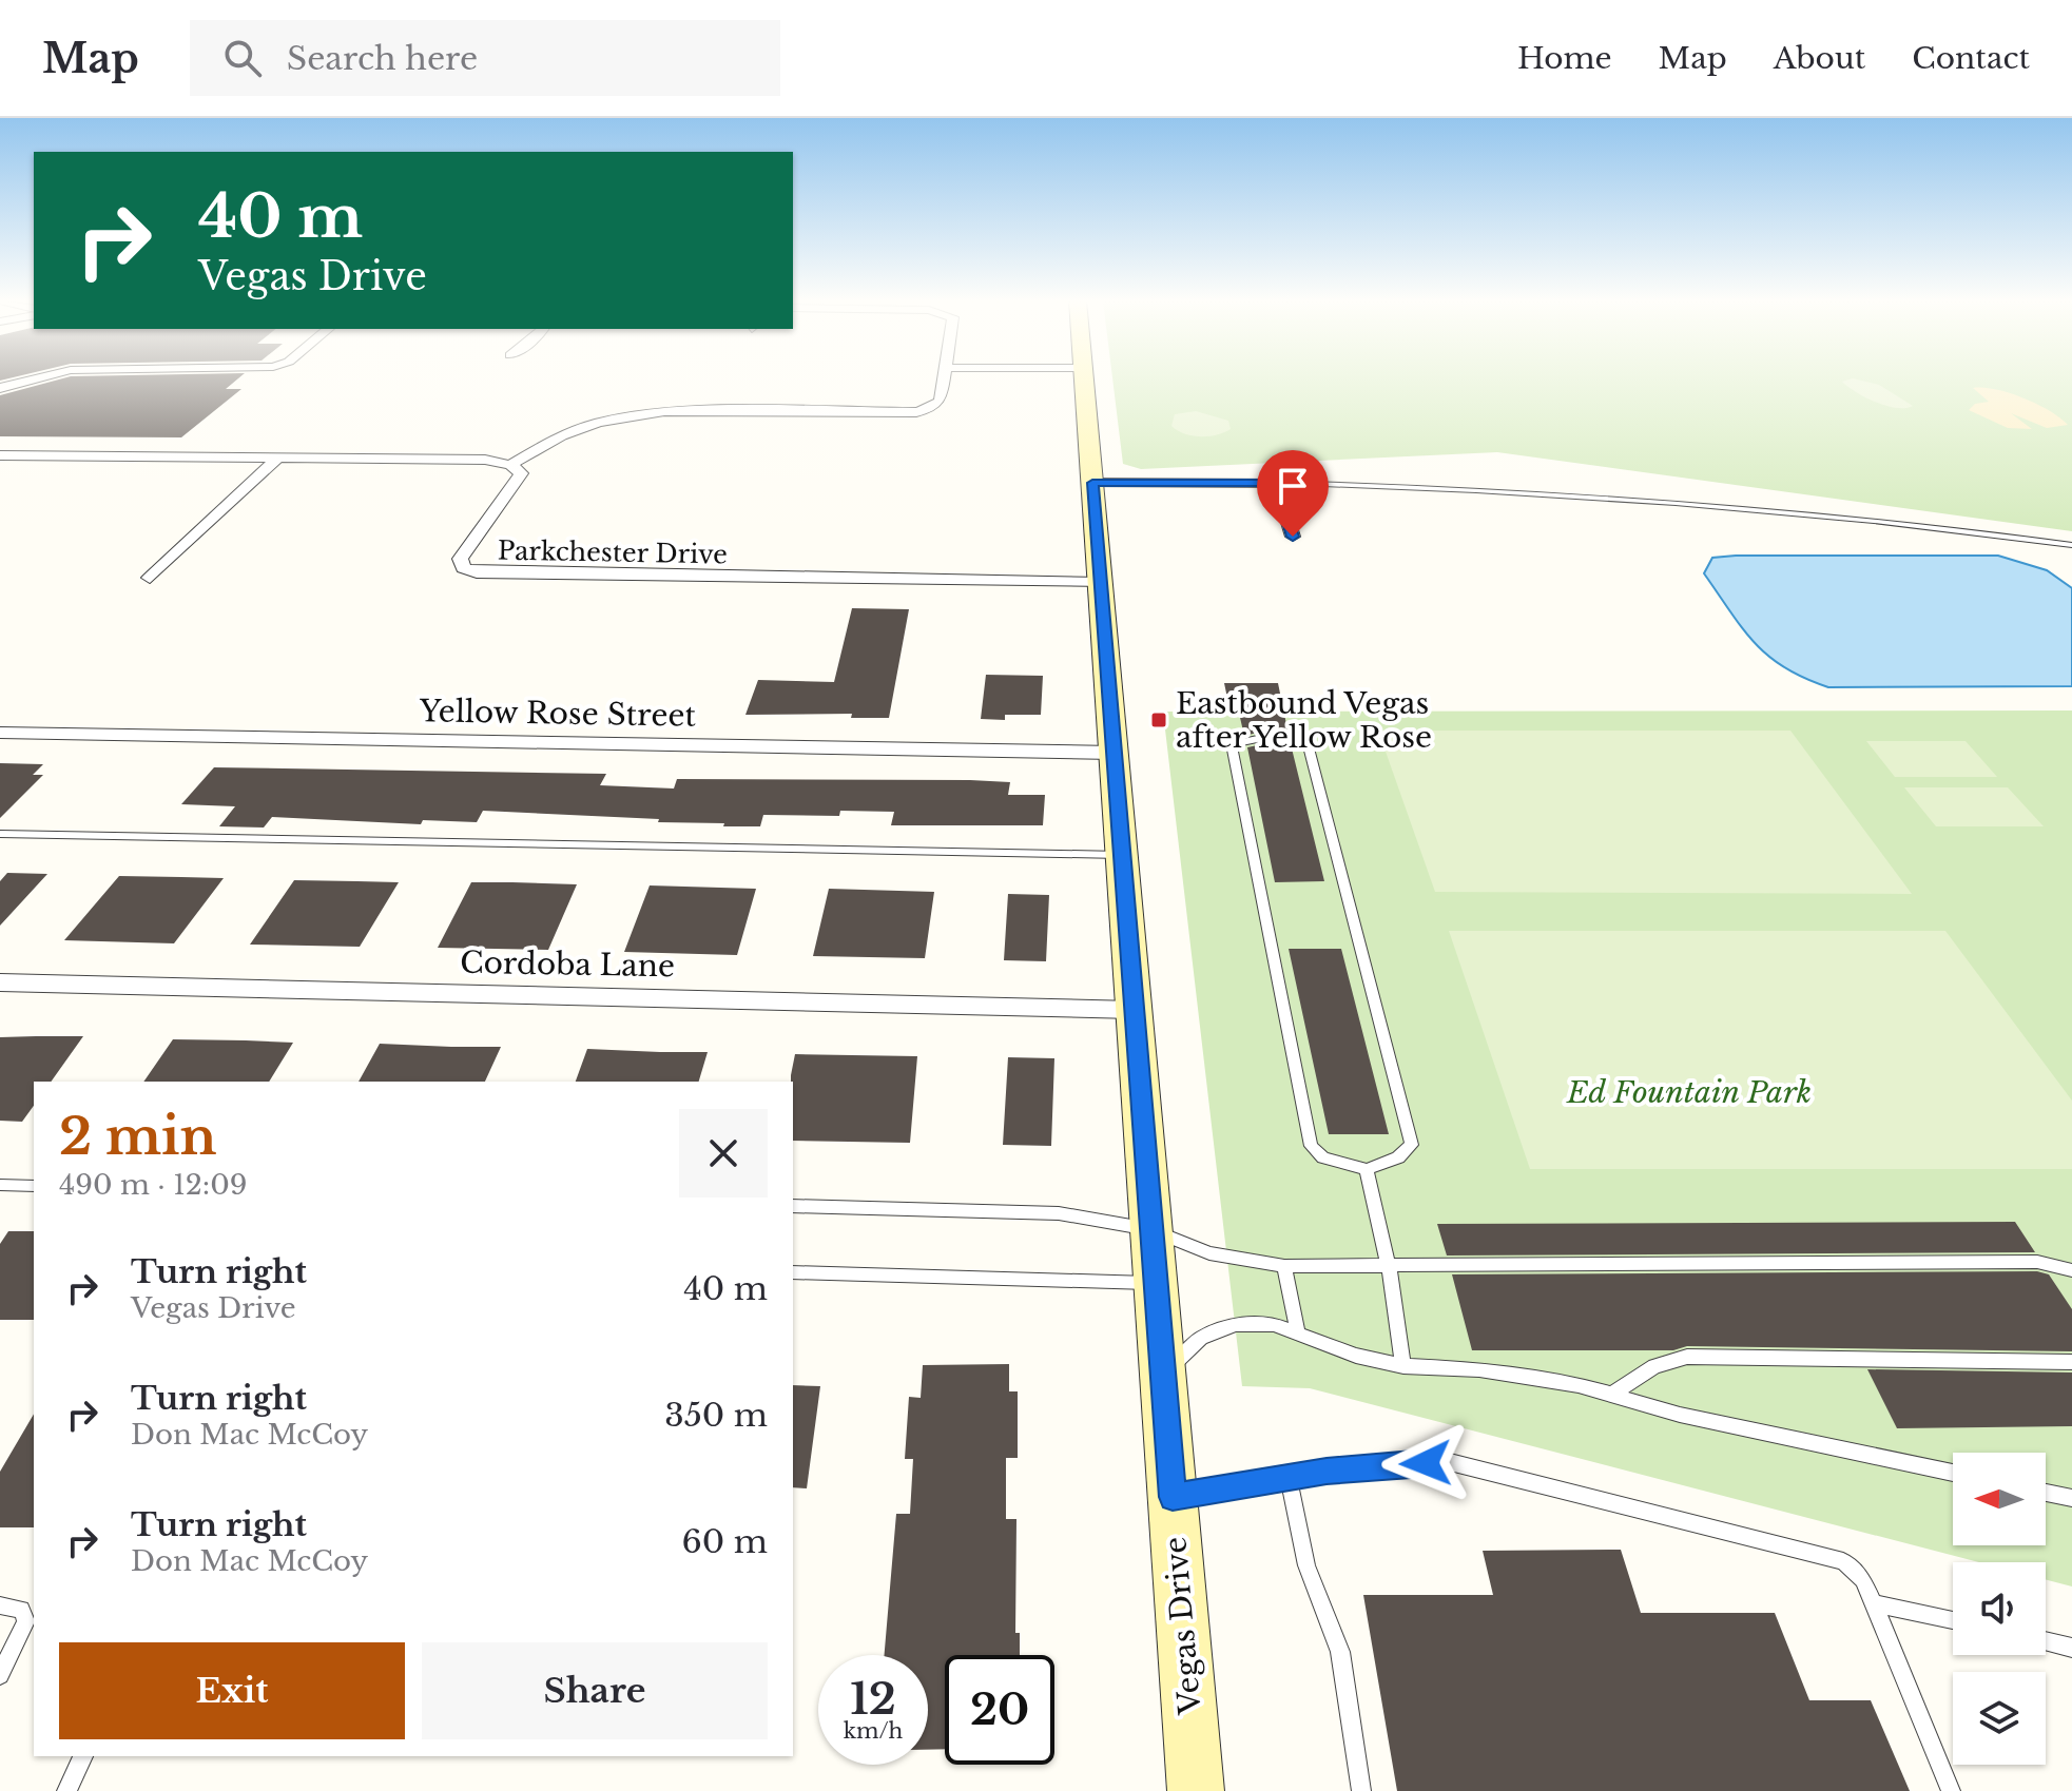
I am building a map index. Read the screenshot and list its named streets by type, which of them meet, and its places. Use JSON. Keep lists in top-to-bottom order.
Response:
{
  "streets": {
    "main road": ["Vegas Drive"],
    "street": ["Parkchester Drive", "Yellow Rose Street", "Cordoba Lane"]
  },
  "crossings": [
    ["Parkchester Drive", "Vegas Drive"],
    ["Yellow Rose Street", "Vegas Drive"],
    ["Cordoba Lane", "Vegas Drive"]
  ],
  "parks": ["Ed Fountain Park"],
  "places": {
    "transit": ["Eastbound Vegas after Yellow Rose"]
  },
  "north": "left",
  "page": {
    "header": "Map",
    "search": "Search here",
    "nav": [
      "Home",
      "Map",
      "About",
      "Contact"
    ],
    "turn": ["40 m", "Vegas Drive"],
    "heading": ["2 min", "490 m · 12:09"],
    "list": [
      {
        "name": "Turn right",
        "note": "Vegas Drive",
        "value": "40 m"
      },
      {
        "name": "Turn right",
        "note": "Don Mac McCoy",
        "value": "350 m"
      },
      {
        "name": "Turn right",
        "note": "Don Mac McCoy",
        "value": "60 m"
      }
    ],
    "buttons": ["Exit", "Share"],
    "speed": "12 km/h",
    "limit": "20"
  }
}
